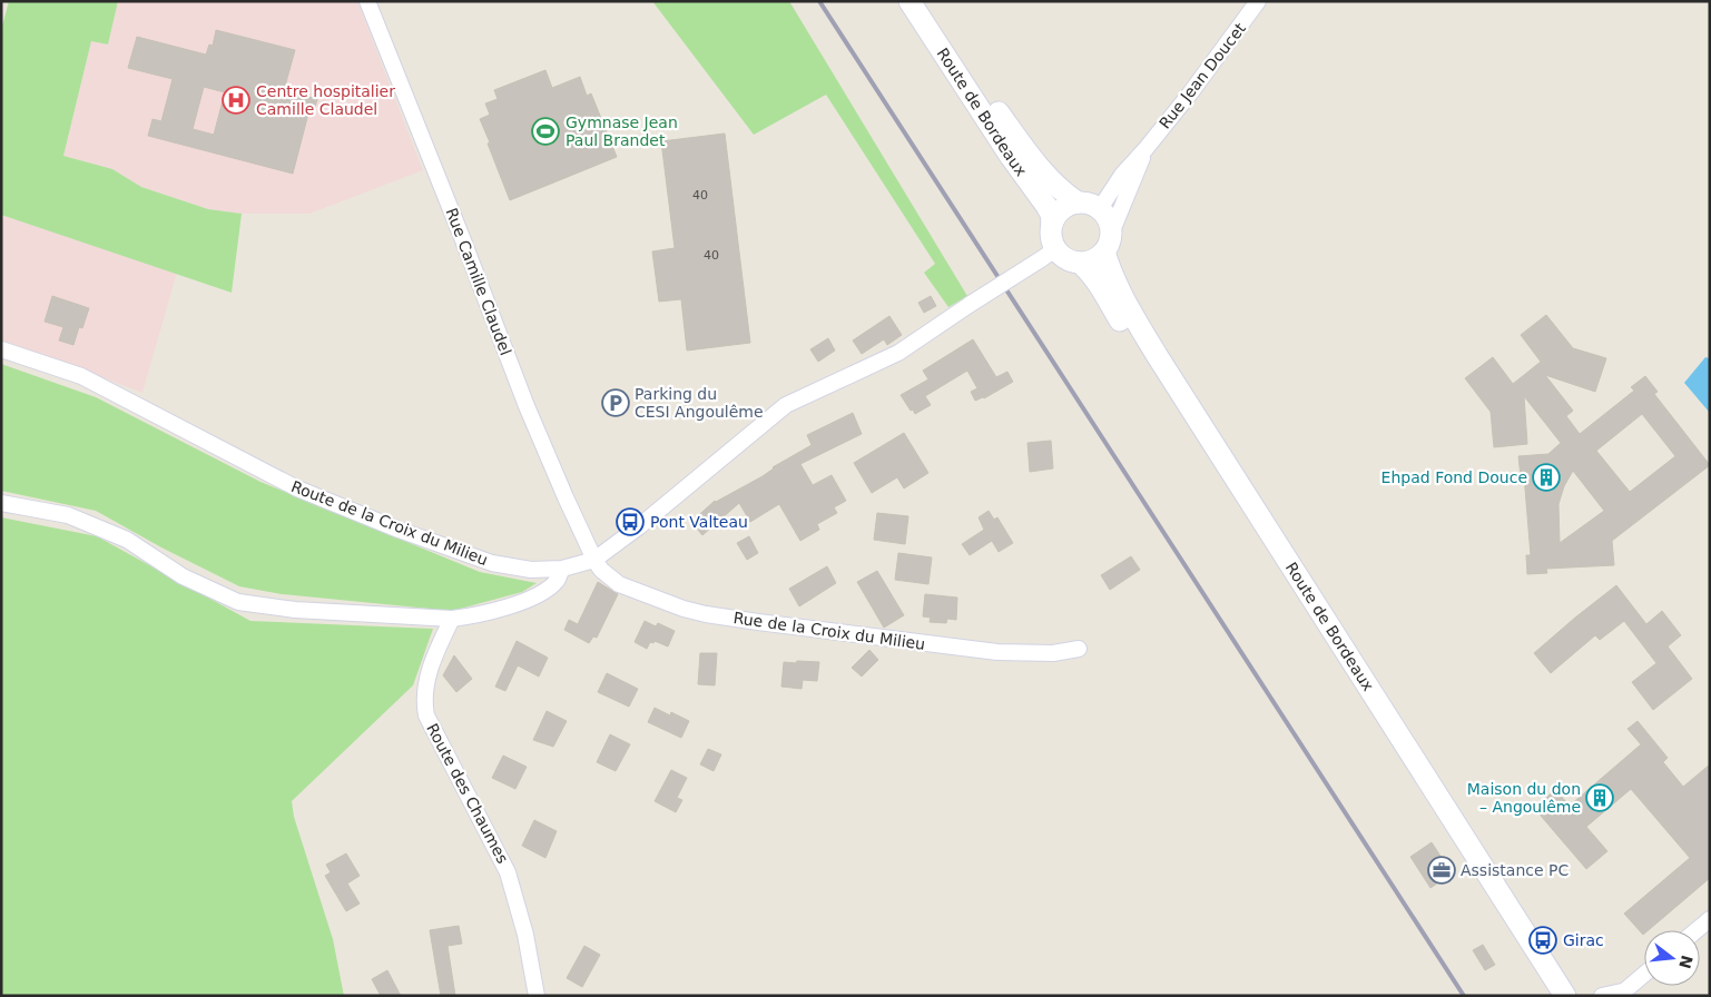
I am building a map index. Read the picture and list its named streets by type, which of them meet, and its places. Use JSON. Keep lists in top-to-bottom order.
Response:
{
  "streets": {
    "main road": ["Route de Bordeaux"],
    "street": [
      "Rue Jean Doucet",
      "Rue Camille Claudel",
      "Route de la Croix du Milieu",
      "Rue de la Croix du Milieu",
      "Route des Chaumes"
    ]
  },
  "crossings": [
    ["Rue Jean Doucet", "Route de Bordeaux"],
    ["Rue Jean Doucet", "Route de la Croix du Milieu"],
    ["Route de Bordeaux", "Route de la Croix du Milieu"],
    ["Rue Camille Claudel", "Route de la Croix du Milieu"],
    ["Rue Camille Claudel", "Rue de la Croix du Milieu"],
    ["Route de la Croix du Milieu", "Rue de la Croix du Milieu"]
  ],
  "places": {
    "hospital": ["Centre hospitalier Camille Claudel"],
    "sports": ["Gymnase Jean Paul Brandet"],
    "parking": ["Parking du CESI Angoulême"],
    "building": ["Ehpad Fond Douce", "Maison du don – Angoulême"],
    "bus stop": ["Pont Valteau", "Girac"],
    "office": ["Assistance PC"]
  },
  "house_numbers": ["40", "40"],
  "north": "right"
}
